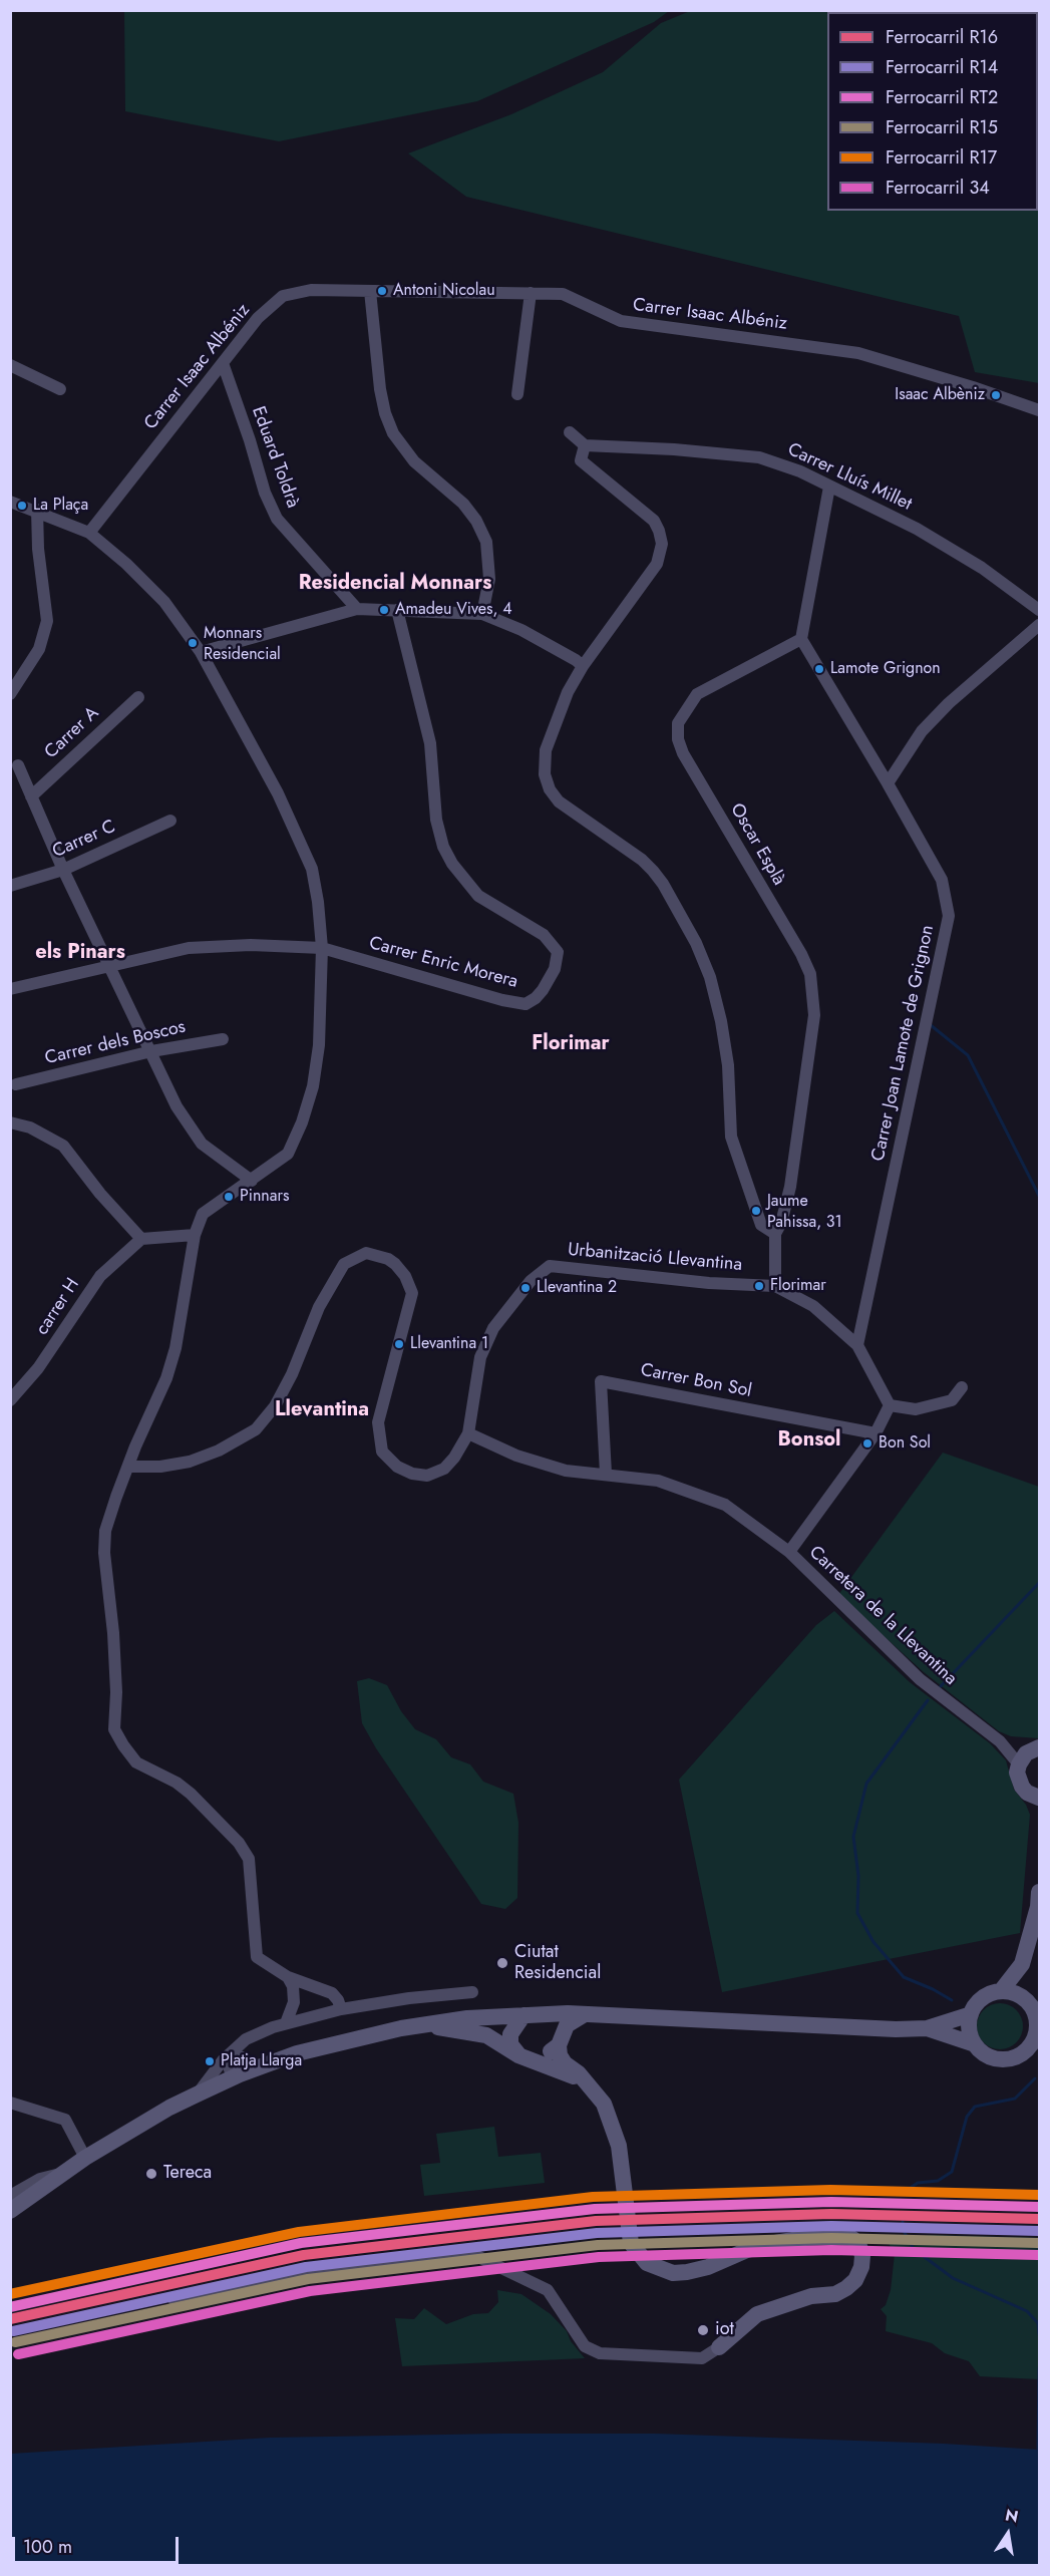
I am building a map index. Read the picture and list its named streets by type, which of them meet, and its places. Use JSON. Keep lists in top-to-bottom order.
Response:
{
  "streets": {
    "street": [
      "Carrer Isaac Albéniz",
      "Eduard Toldrà",
      "Carrer Lluís Millet",
      "Carrer A",
      "Carrer C",
      "Oscar Esplà",
      "Carrer Enric Morera",
      "Carrer dels Boscos",
      "Carrer Joan Lamote de Grignon",
      "Urbanització Llevantina",
      "carrer H",
      "Carrer Bon Sol",
      "Carretera de la Llevantina"
    ]
  },
  "crossings": [
    ["Carrer Isaac Albéniz", "Eduard Toldrà"],
    ["Oscar Esplà", "Carrer Joan Lamote de Grignon"],
    ["Oscar Esplà", "Urbanització Llevantina"],
    ["Carrer Bon Sol", "Carretera de la Llevantina"]
  ],
  "districts": [
    "Residencial Monnars",
    "els Pinars",
    "Florimar",
    "Llevantina",
    "Bonsol"
  ],
  "places": [
    "Antoni Nicolau",
    "Isaac Albèniz",
    "La Plaça",
    "Amadeu Vives, 4",
    "Monnars Residencial",
    "Lamote Grignon",
    "Pinnars",
    "Jaume Pahissa, 31",
    "Florimar",
    "Llevantina 2",
    "Llevantina 1",
    "Bon Sol",
    "Ciutat Residencial",
    "Platja Llarga",
    "Tereca",
    "iot"
  ],
  "lines": [
    "rail line R17",
    "rail line RT2",
    "rail line R16",
    "rail line R14",
    "rail line R15",
    "rail line 34"
  ],
  "legend": [
    "Ferrocarril R16",
    "Ferrocarril R14",
    "Ferrocarril RT2",
    "Ferrocarril R15",
    "Ferrocarril R17",
    "Ferrocarril 34"
  ],
  "scale_bar": "100 m",
  "north": "top"
}
